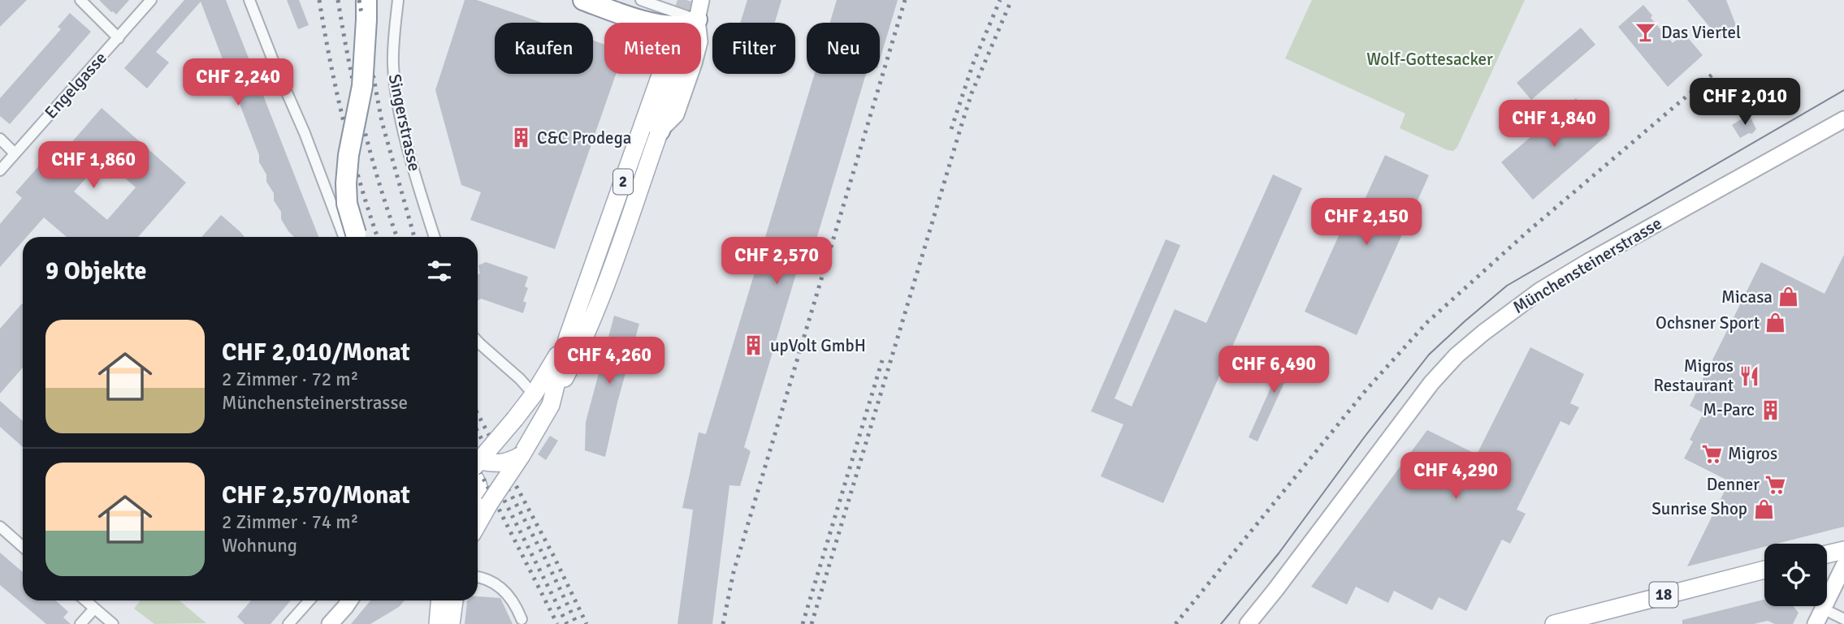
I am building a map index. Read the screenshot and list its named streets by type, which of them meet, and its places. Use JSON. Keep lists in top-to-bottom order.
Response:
{
  "streets": {
    "main road": ["2", "Münchensteinerstrasse", "18"],
    "street": ["Engelgasse", "Singerstrasse"]
  },
  "parks": ["Wolf-Gottesacker"],
  "places": {
    "bar": ["Das Viertel"],
    "building": ["C&C Prodega", "upVolt GmbH", "M-Parc"],
    "shop": ["Micasa", "Ochsner Sport", "Sunrise Shop"],
    "restaurant": ["Migros Restaurant"],
    "supermarket": ["Migros", "Denner"]
  },
  "page": {
    "chip": [
      "Kaufen",
      "Mieten",
      "Filter",
      "Neu"
    ],
    "price": [
      "CHF 2,240",
      "CHF 2,010",
      "CHF 1,840",
      "CHF 1,860",
      "CHF 2,150",
      "CHF 2,570",
      "CHF 4,260",
      "CHF 6,490",
      "CHF 4,290"
    ],
    "heading": "9 Objekte",
    "list": [
      {
        "name": "CHF 2,010/Monat",
        "note": "2 Zimmer · 72 m² · Münchensteinerstrasse"
      },
      {
        "name": "CHF 2,570/Monat",
        "note": "2 Zimmer · 74 m² · Wohnung"
      }
    ]
  }
}
